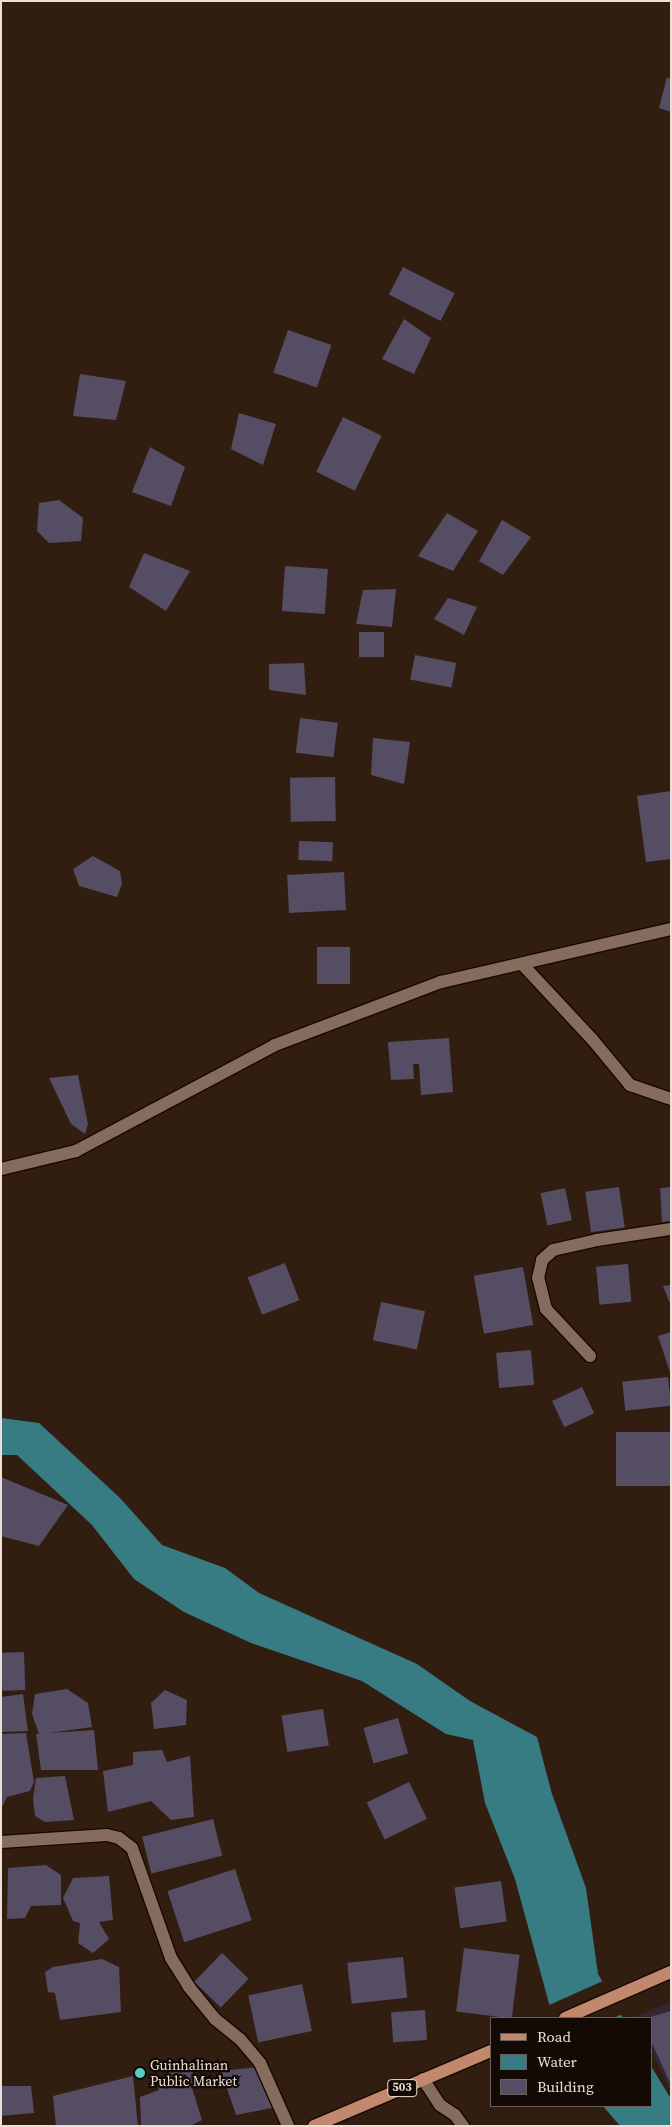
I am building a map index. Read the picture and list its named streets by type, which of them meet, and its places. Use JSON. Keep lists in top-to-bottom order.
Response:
{
  "streets": {
    "main road": ["503"]
  },
  "places": ["Guinhalinan Public Market"],
  "legend": ["Road", "Water", "Building"]
}
